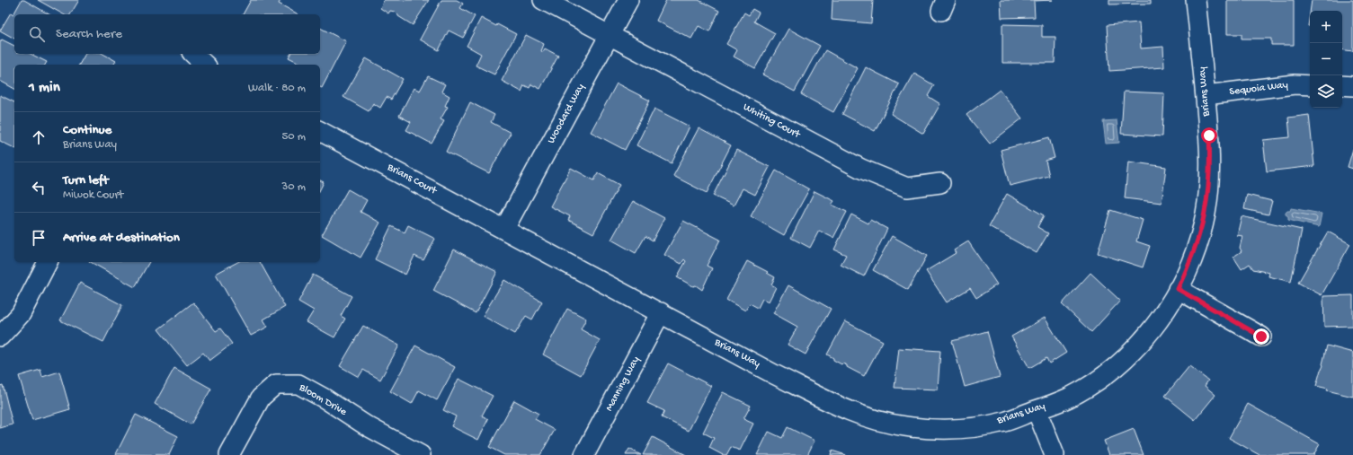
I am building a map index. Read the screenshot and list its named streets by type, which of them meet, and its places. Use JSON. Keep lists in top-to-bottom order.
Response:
{
  "streets": {
    "street": [
      "Sequoia Way",
      "Brians Way",
      "Woodard Way",
      "Whiting Court",
      "Brians Court",
      "Manning Way",
      "Bloom Drive"
    ]
  },
  "crossings": [
    ["Sequoia Way", "Brians Way"],
    ["Brians Way", "Woodard Way"],
    ["Brians Way", "Brians Court"],
    ["Brians Way", "Manning Way"],
    ["Woodard Way", "Whiting Court"],
    ["Woodard Way", "Brians Court"]
  ],
  "page": {
    "map_buttons": ["+", "−"],
    "search": "Search here",
    "heading": ["1 min", "Walk · 80 m"],
    "list": [
      ["Continue", "Brians Way", "50 m"],
      ["Turn left", "Miwok Court", "30 m"],
      "Arrive at destination"
    ]
  }
}
